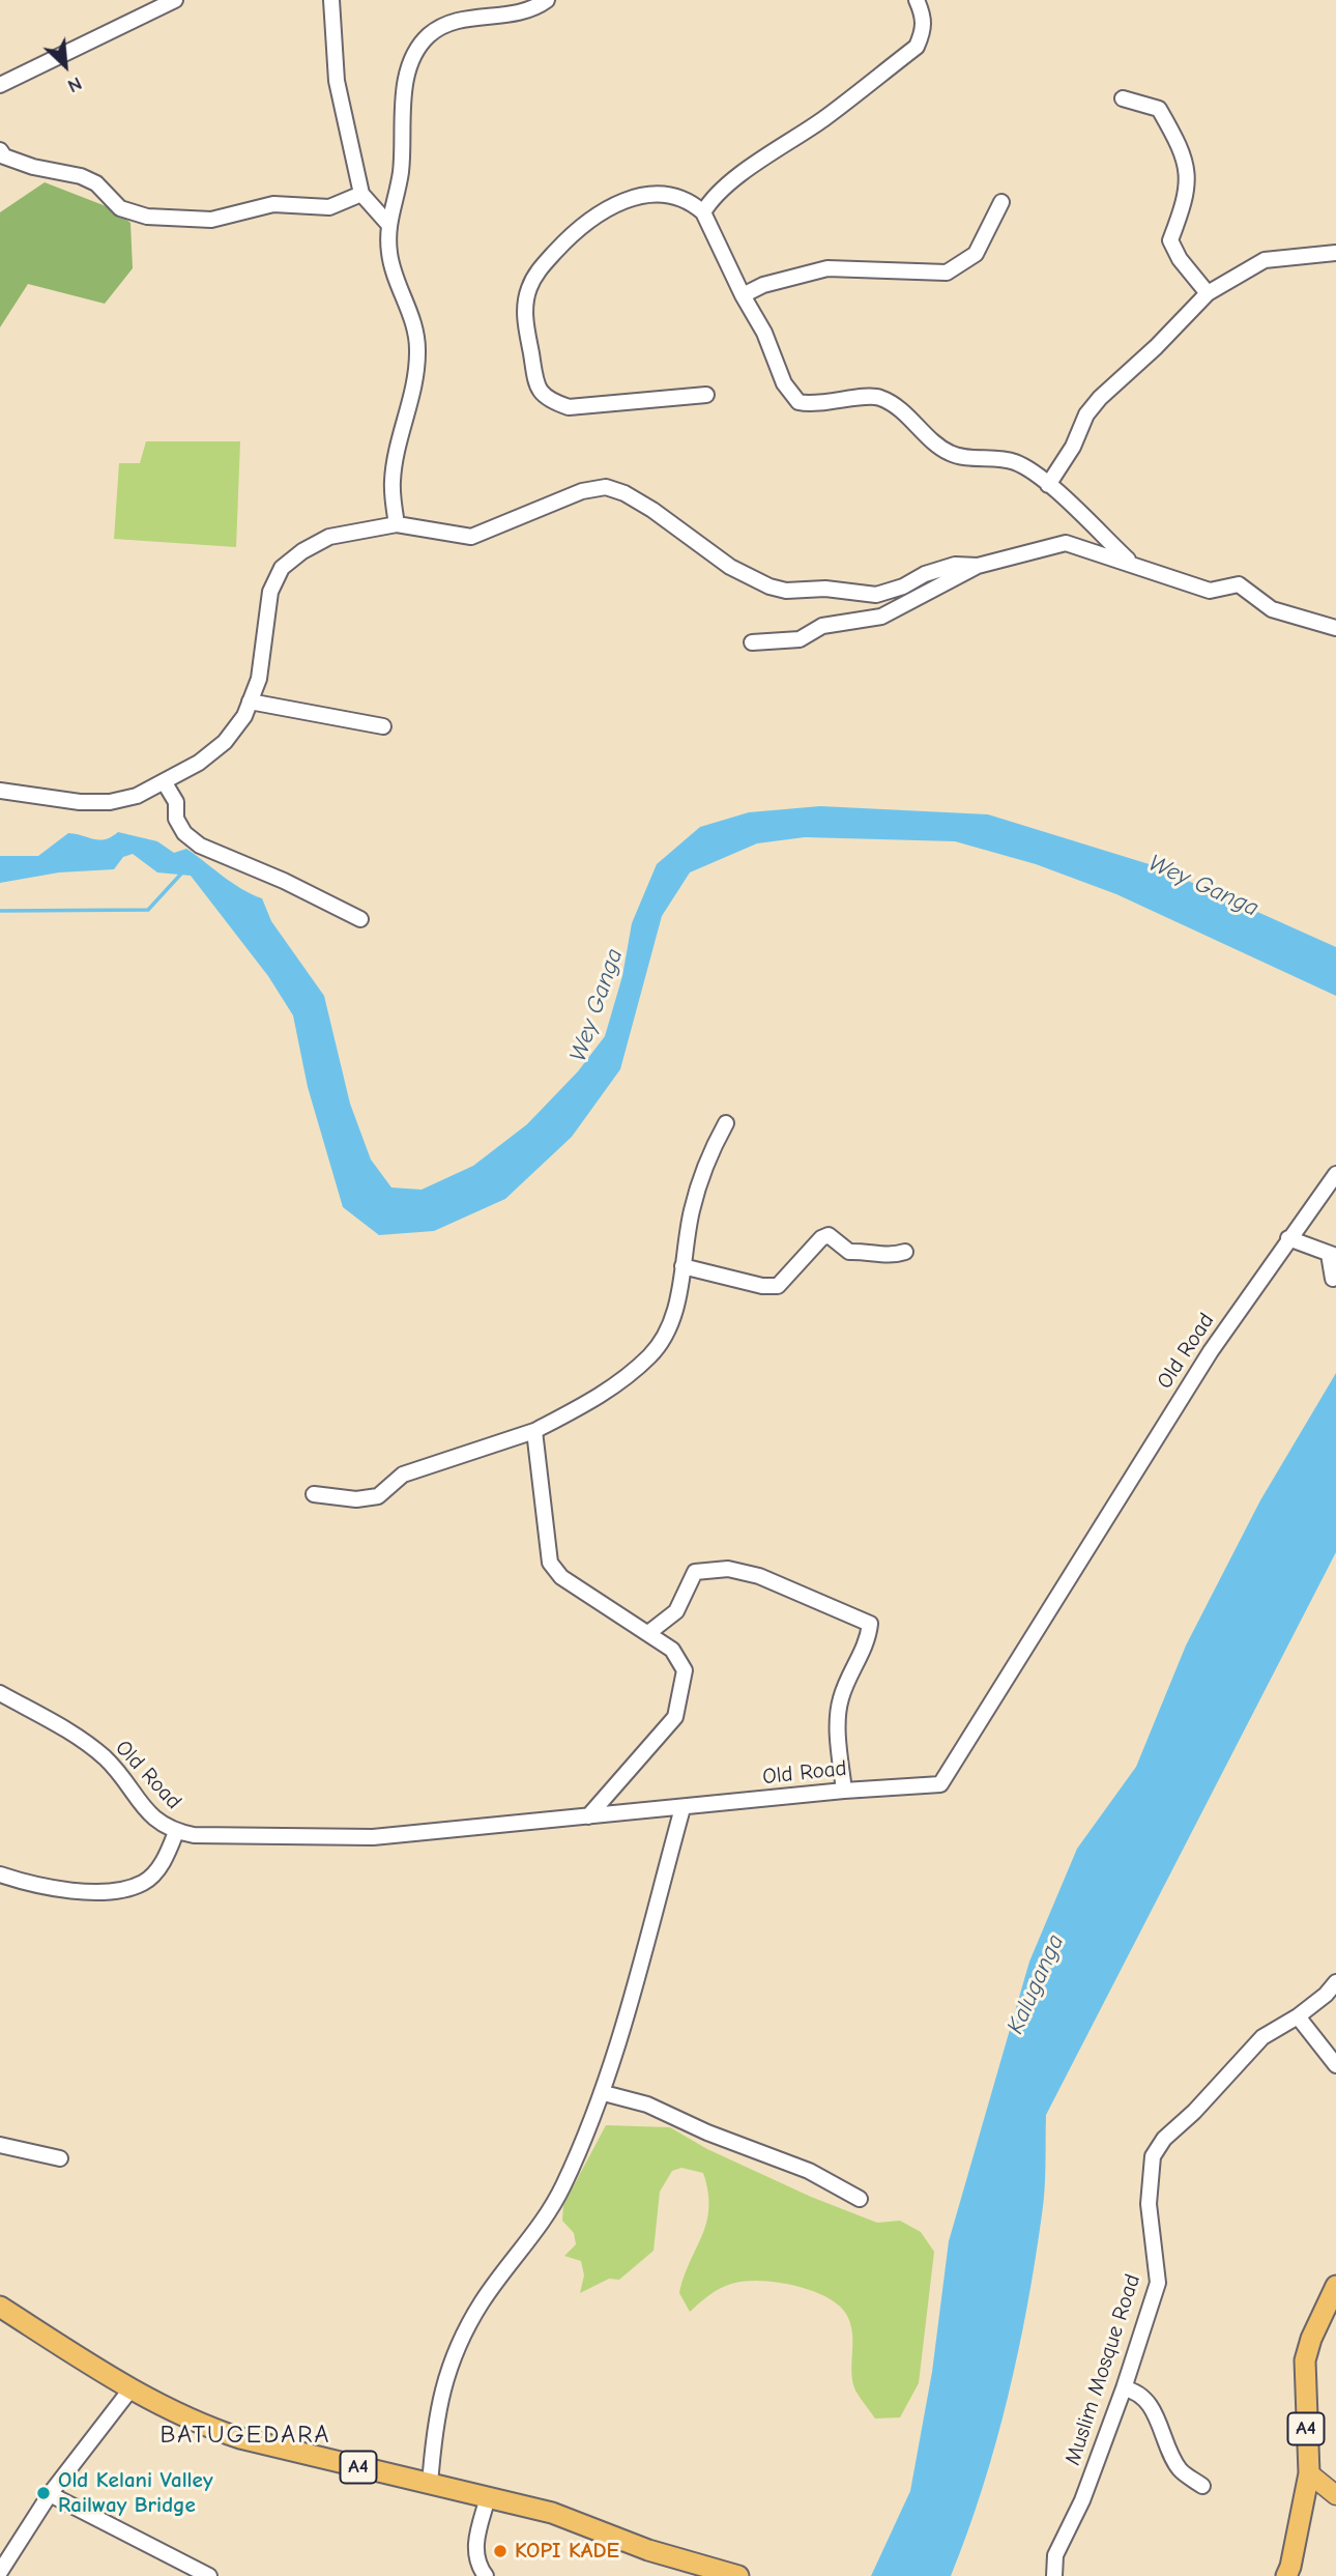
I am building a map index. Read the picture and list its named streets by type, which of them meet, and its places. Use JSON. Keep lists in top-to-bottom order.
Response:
{
  "streets": {
    "highway": ["A4"],
    "street": ["Old Road", "Muslim Mosque Road"]
  },
  "districts": ["BATUGEDARA"],
  "water": ["Wey Ganga", "Kaluganga"],
  "places": ["Old Kelani Valley Railway Bridge", "KOPI KADE"],
  "north": "bottom right"
}
